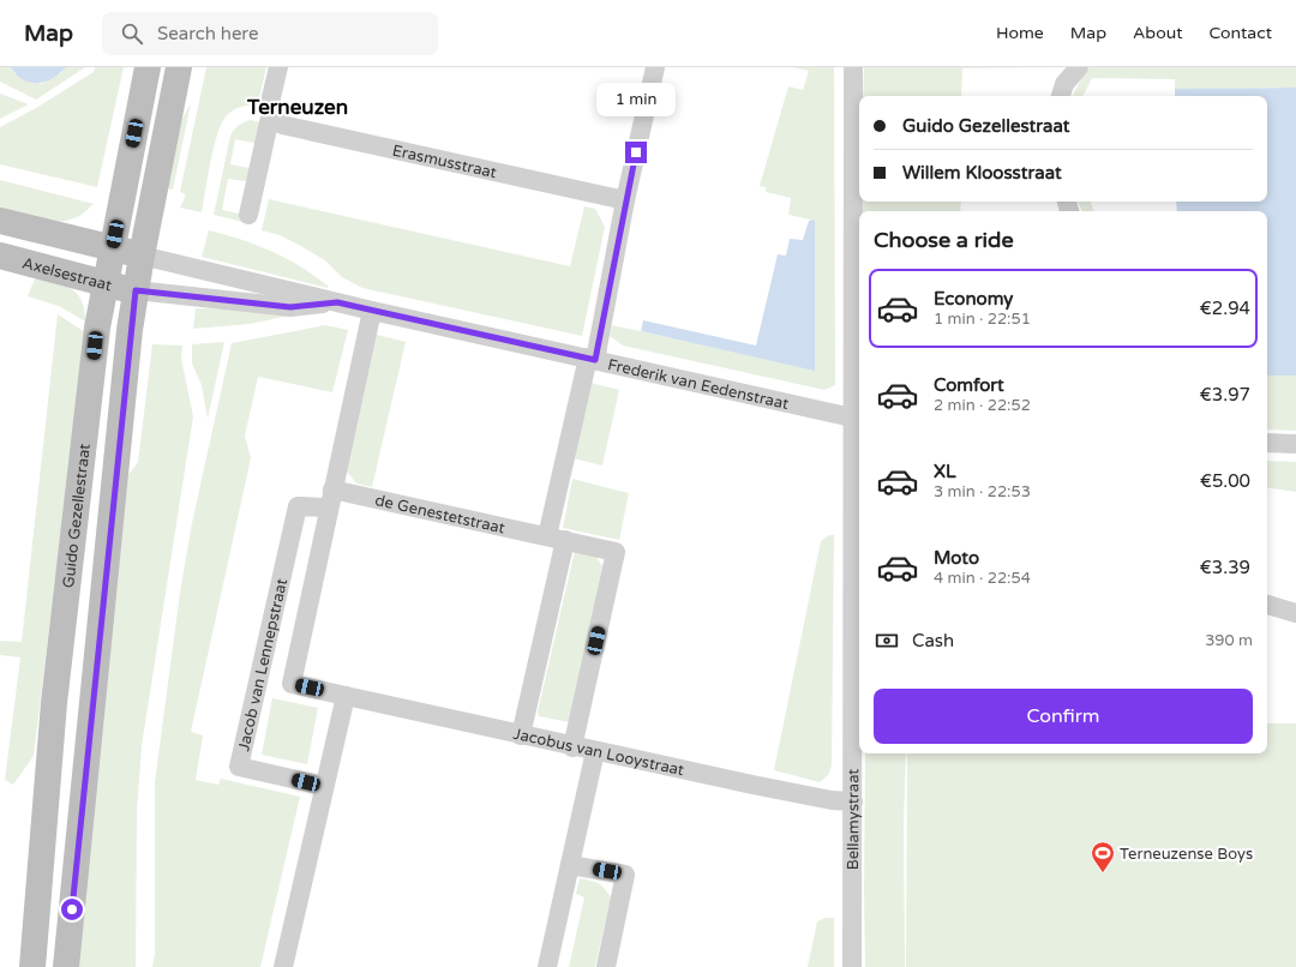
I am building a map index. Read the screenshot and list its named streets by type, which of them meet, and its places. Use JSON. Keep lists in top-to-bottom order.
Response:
{
  "streets": {
    "main road": ["Axelsestraat", "Guido Gezellestraat"],
    "street": [
      "Erasmusstraat",
      "Frederik van Eedenstraat",
      "de Genestetstraat",
      "Jacob van Lennepstraat",
      "Jacobus van Looystraat",
      "Bellamystraat"
    ]
  },
  "crossings": [
    ["Axelsestraat", "Frederik van Eedenstraat"],
    ["Axelsestraat", "Guido Gezellestraat"],
    ["Frederik van Eedenstraat", "Jacob van Lennepstraat"],
    ["Frederik van Eedenstraat", "Bellamystraat"],
    ["de Genestetstraat", "Jacob van Lennepstraat"],
    ["de Genestetstraat", "Jacobus van Looystraat"],
    ["Jacob van Lennepstraat", "Jacobus van Looystraat"],
    ["Jacobus van Looystraat", "Bellamystraat"]
  ],
  "districts": ["Terneuzen"],
  "places": {
    "sports": ["Terneuzense Boys"]
  },
  "page": {
    "header": "Map",
    "search": "Search here",
    "nav": [
      "Home",
      "Map",
      "About",
      "Contact"
    ],
    "bubble": "1 min",
    "banner": ["Guido Gezellestraat", "Willem Kloosstraat"],
    "heading": "Choose a ride",
    "list": [
      {
        "name": "Economy",
        "note": "1 min · 22:51",
        "value": "€2.94"
      },
      {
        "name": "Comfort",
        "note": "2 min · 22:52",
        "value": "€3.97"
      },
      {
        "name": "XL",
        "note": "3 min · 22:53",
        "value": "€5.00"
      },
      {
        "name": "Moto",
        "note": "4 min · 22:54",
        "value": "€3.39"
      }
    ],
    "pay": ["Cash", "390 m"],
    "buttons": "Confirm"
  }
}
